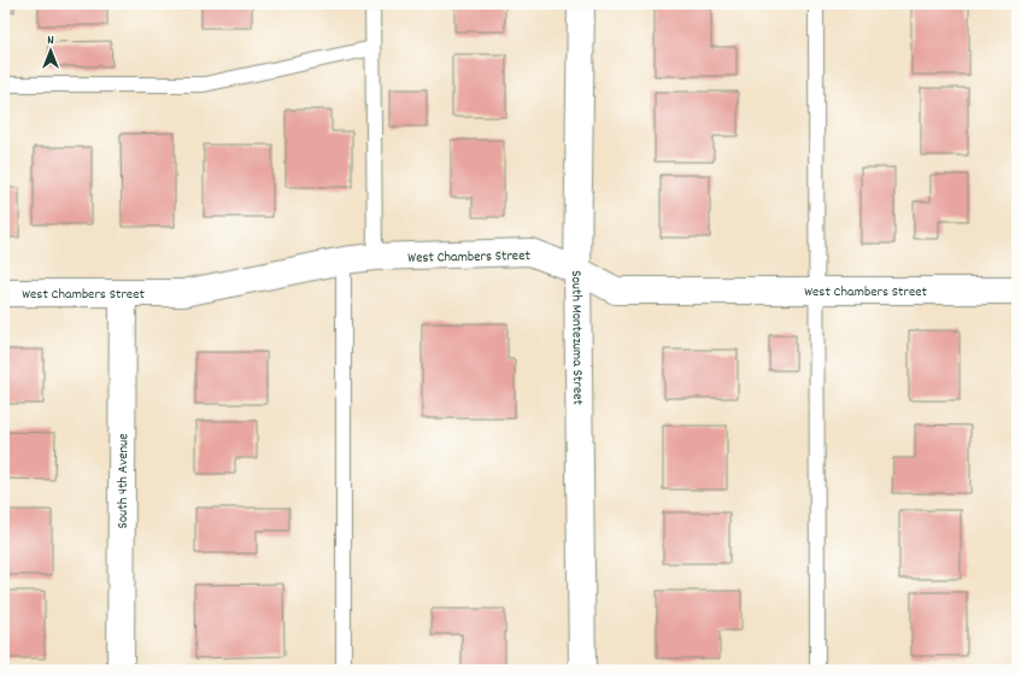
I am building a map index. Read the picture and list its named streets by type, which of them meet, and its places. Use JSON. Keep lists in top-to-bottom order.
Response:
{
  "streets": {
    "street": ["West Chambers Street", "South Montezuma Street", "South 4th Avenue"]
  },
  "crossings": [
    ["West Chambers Street", "South Montezuma Street"],
    ["West Chambers Street", "South 4th Avenue"]
  ],
  "north": "top"
}
